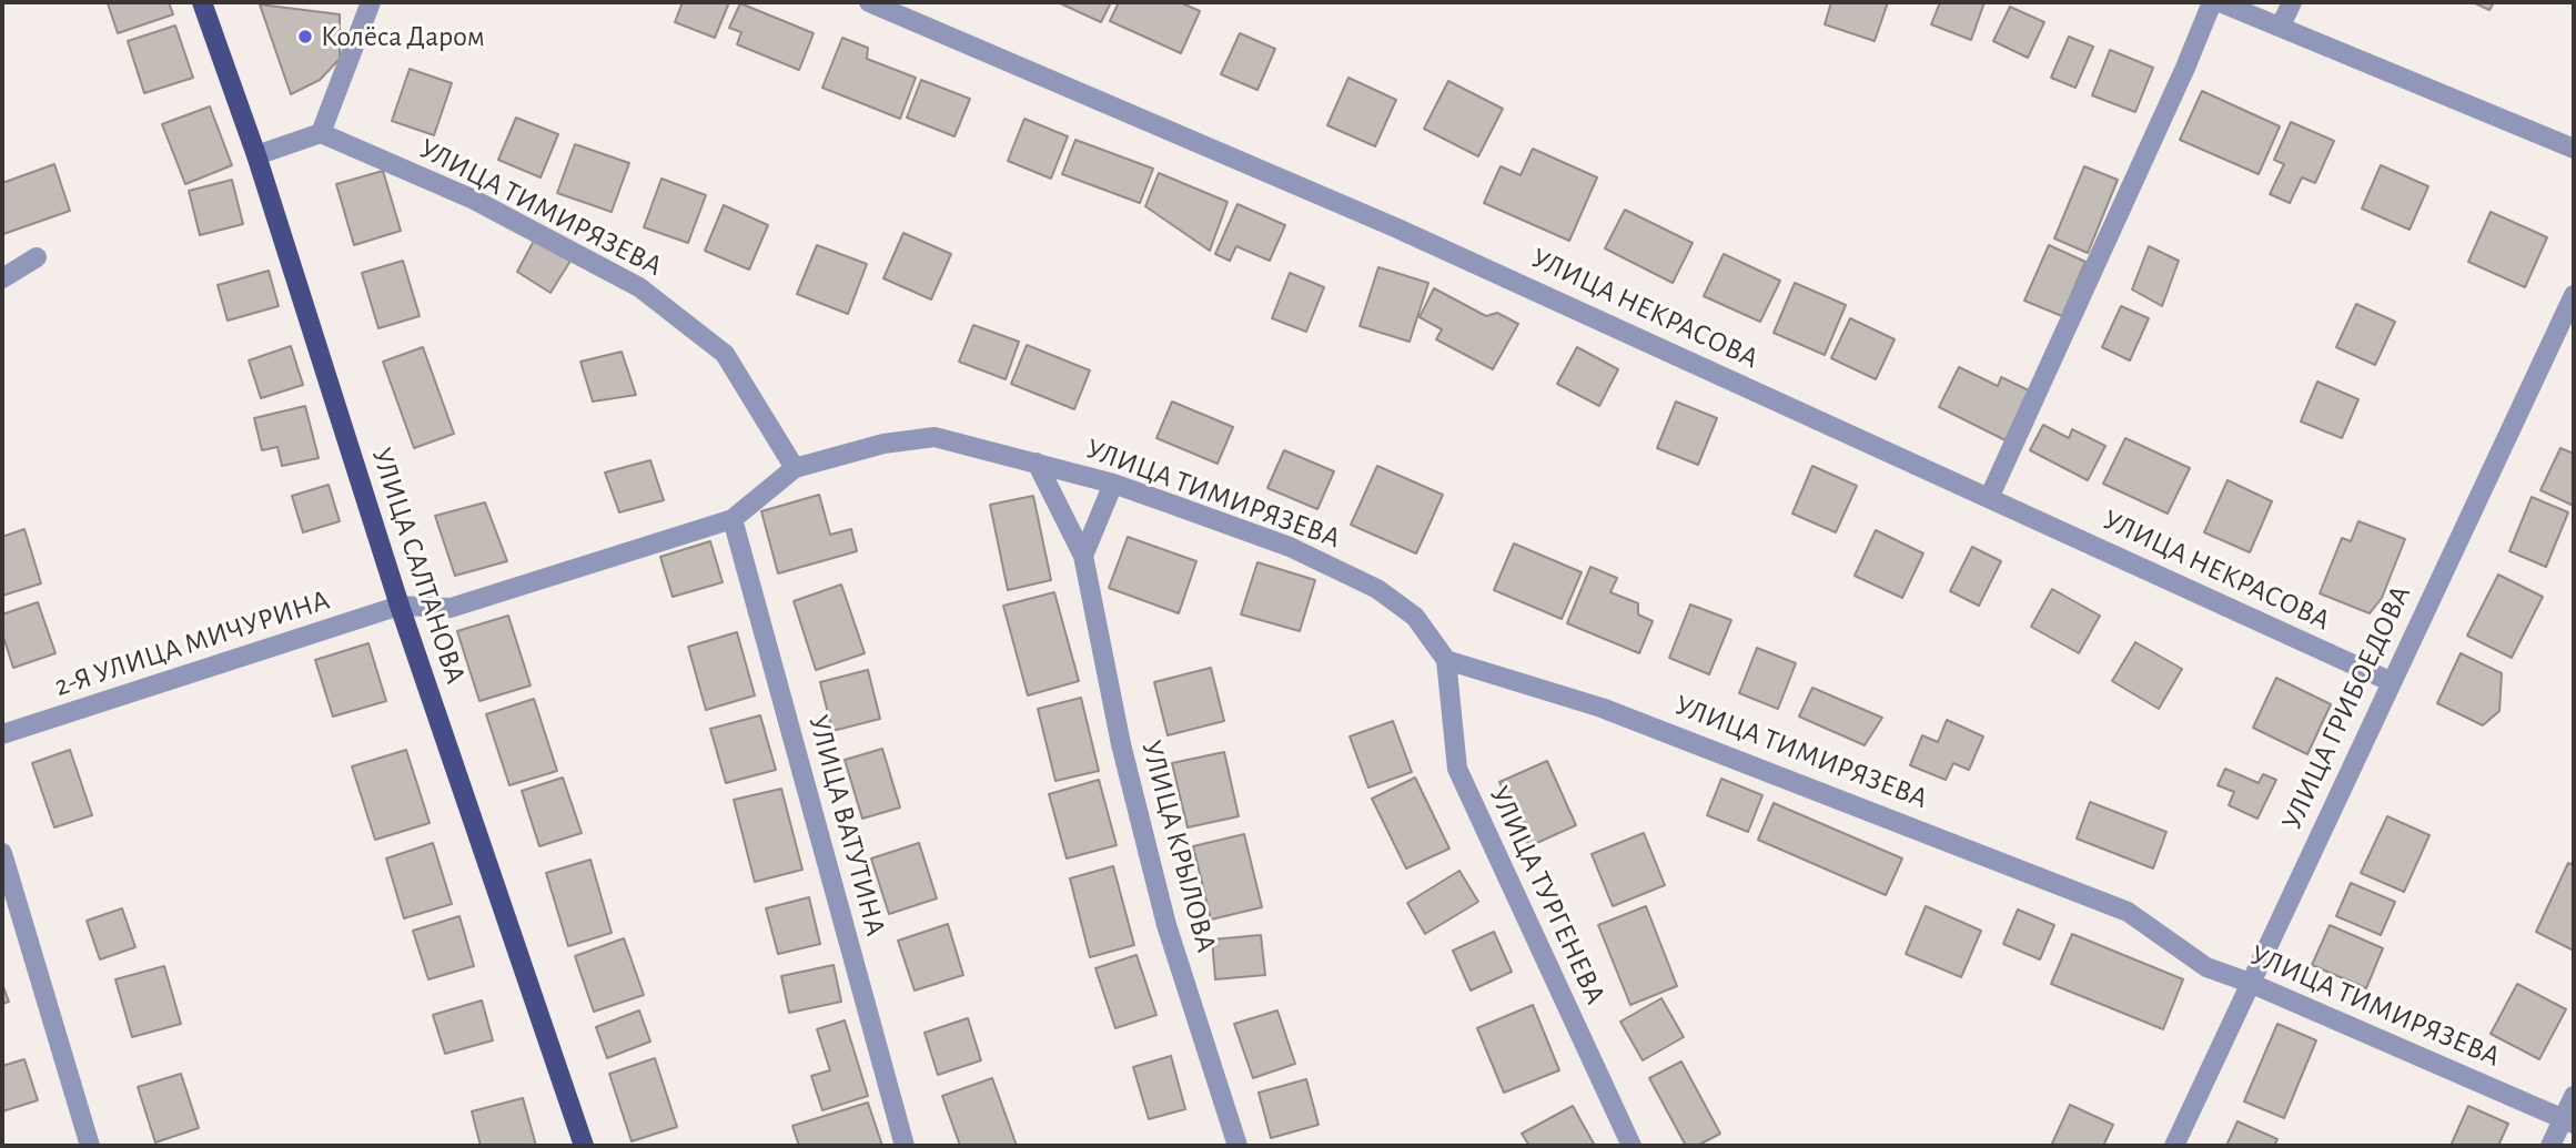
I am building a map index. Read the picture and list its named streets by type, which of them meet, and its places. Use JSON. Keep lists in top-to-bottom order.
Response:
{
  "streets": {
    "main road": ["УЛИЦА САЛТАНОВА"],
    "street": [
      "УЛИЦА ТИМИРЯЗЕВА",
      "УЛИЦА НЕКРАСОВА",
      "2-Я УЛИЦА МИЧУРИНА",
      "УЛИЦА ГРИБОЕДОВА",
      "УЛИЦА ВАТУТИНА",
      "УЛИЦА КРЫЛОВА",
      "УЛИЦА ТУРГЕНЕВА"
    ]
  },
  "crossings": [
    ["УЛИЦА ТИМИРЯЗЕВА", "УЛИЦА ГРИБОЕДОВА"],
    ["УЛИЦА ТИМИРЯЗЕВА", "УЛИЦА КРЫЛОВА"],
    ["УЛИЦА ТИМИРЯЗЕВА", "УЛИЦА ТУРГЕНЕВА"],
    ["УЛИЦА НЕКРАСОВА", "УЛИЦА ГРИБОЕДОВА"],
    ["УЛИЦА САЛТАНОВА", "2-Я УЛИЦА МИЧУРИНА"]
  ],
  "places": ["Колёса Даром"]
}
